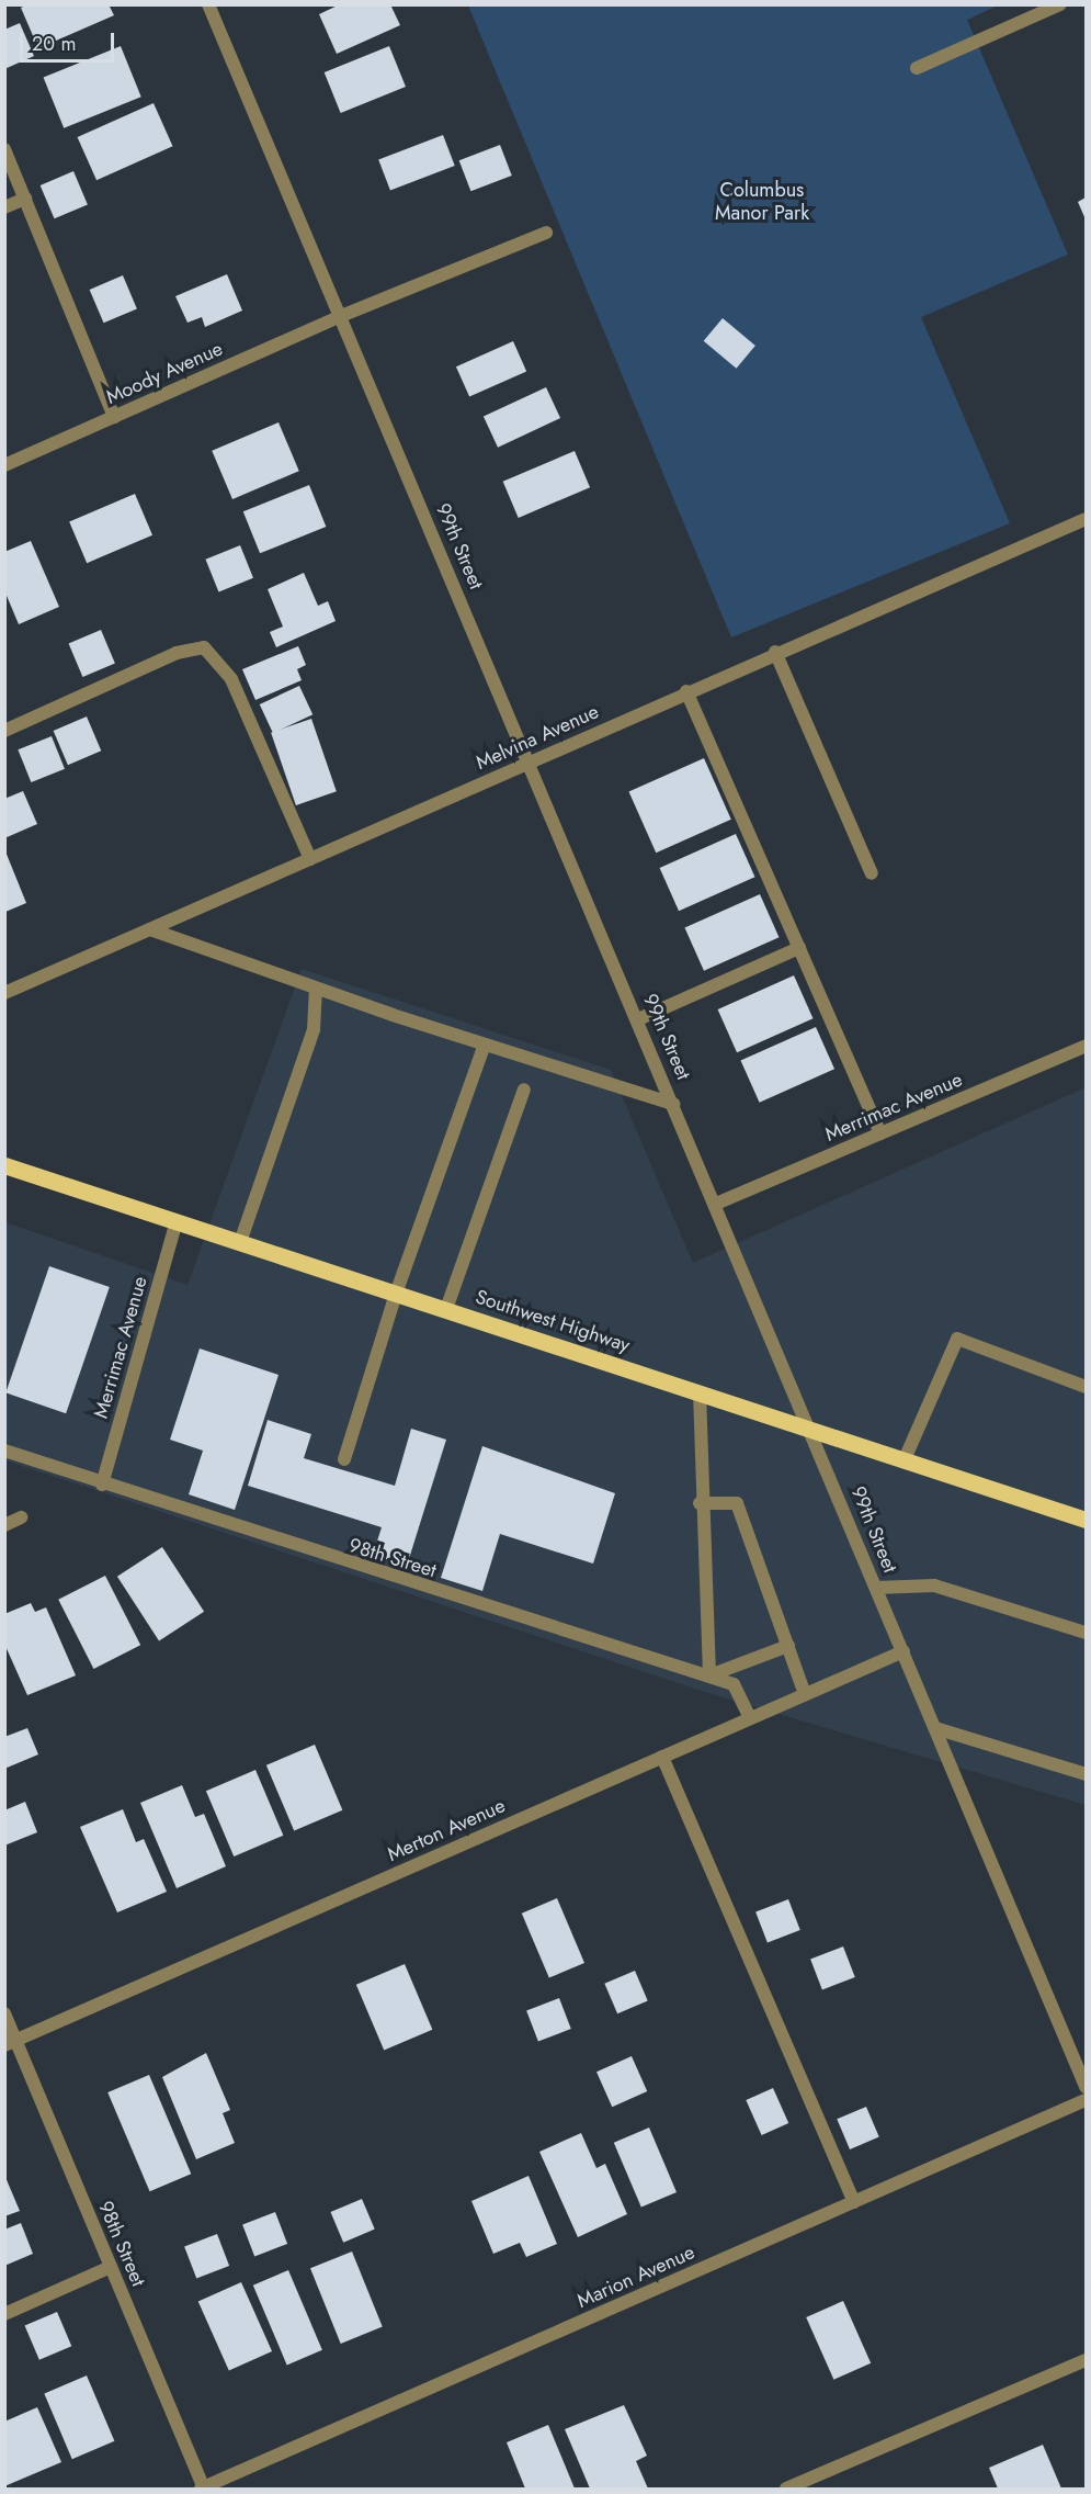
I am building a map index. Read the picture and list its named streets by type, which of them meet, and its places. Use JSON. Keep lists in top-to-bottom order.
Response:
{
  "streets": {
    "main road": ["Southwest Highway"],
    "street": [
      "Moody Avenue",
      "99th Street",
      "Melvina Avenue",
      "Merrimac Avenue",
      "98th Street",
      "Merton Avenue",
      "Marion Avenue"
    ]
  },
  "crossings": [
    ["Moody Avenue", "99th Street"],
    ["99th Street", "Melvina Avenue"],
    ["99th Street", "Merrimac Avenue"],
    ["99th Street", "Southwest Highway"],
    ["99th Street", "Merton Avenue"],
    ["Merrimac Avenue", "Southwest Highway"],
    ["Merrimac Avenue", "98th Street"],
    ["98th Street", "Merton Avenue"],
    ["98th Street", "Marion Avenue"]
  ],
  "parks": ["Columbus Manor Park"],
  "scale_bar": "20 m"
}
